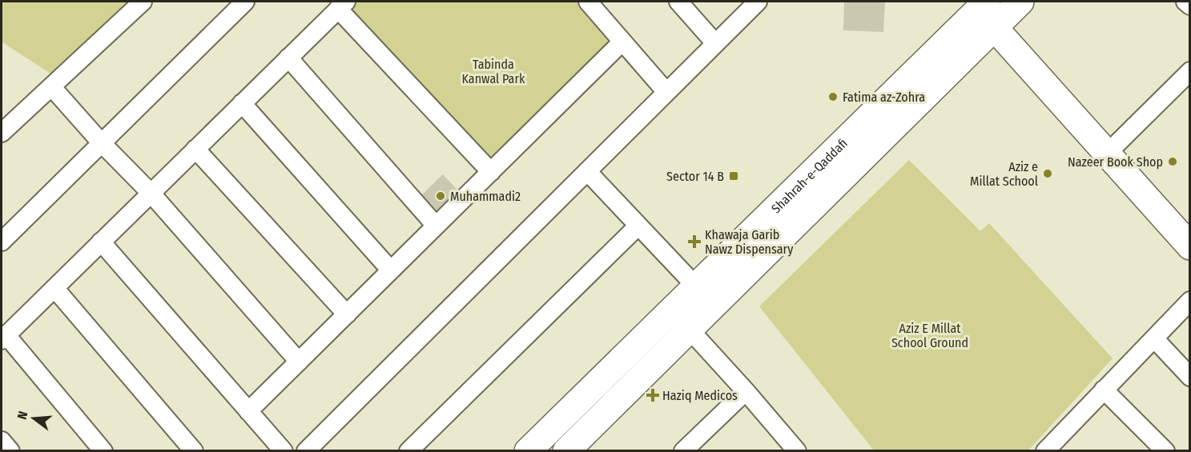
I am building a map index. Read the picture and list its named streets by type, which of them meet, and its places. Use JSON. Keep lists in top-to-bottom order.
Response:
{
  "streets": {
    "main road": ["Shahrah-e-Qaddafi"]
  },
  "parks": ["Tabinda Kanwal Park", "Aziz E Millat School Ground"],
  "places": {
    "other": [
      "Fatima az-Zohra",
      "Nazeer Book Shop",
      "Aziz e Millat School",
      "Muhammadi2"
    ],
    "transit": ["Sector 14 B"],
    "health": ["Khawaja Garib Nawz Dispensary", "Haziq Medicos"]
  },
  "north": "left"
}
